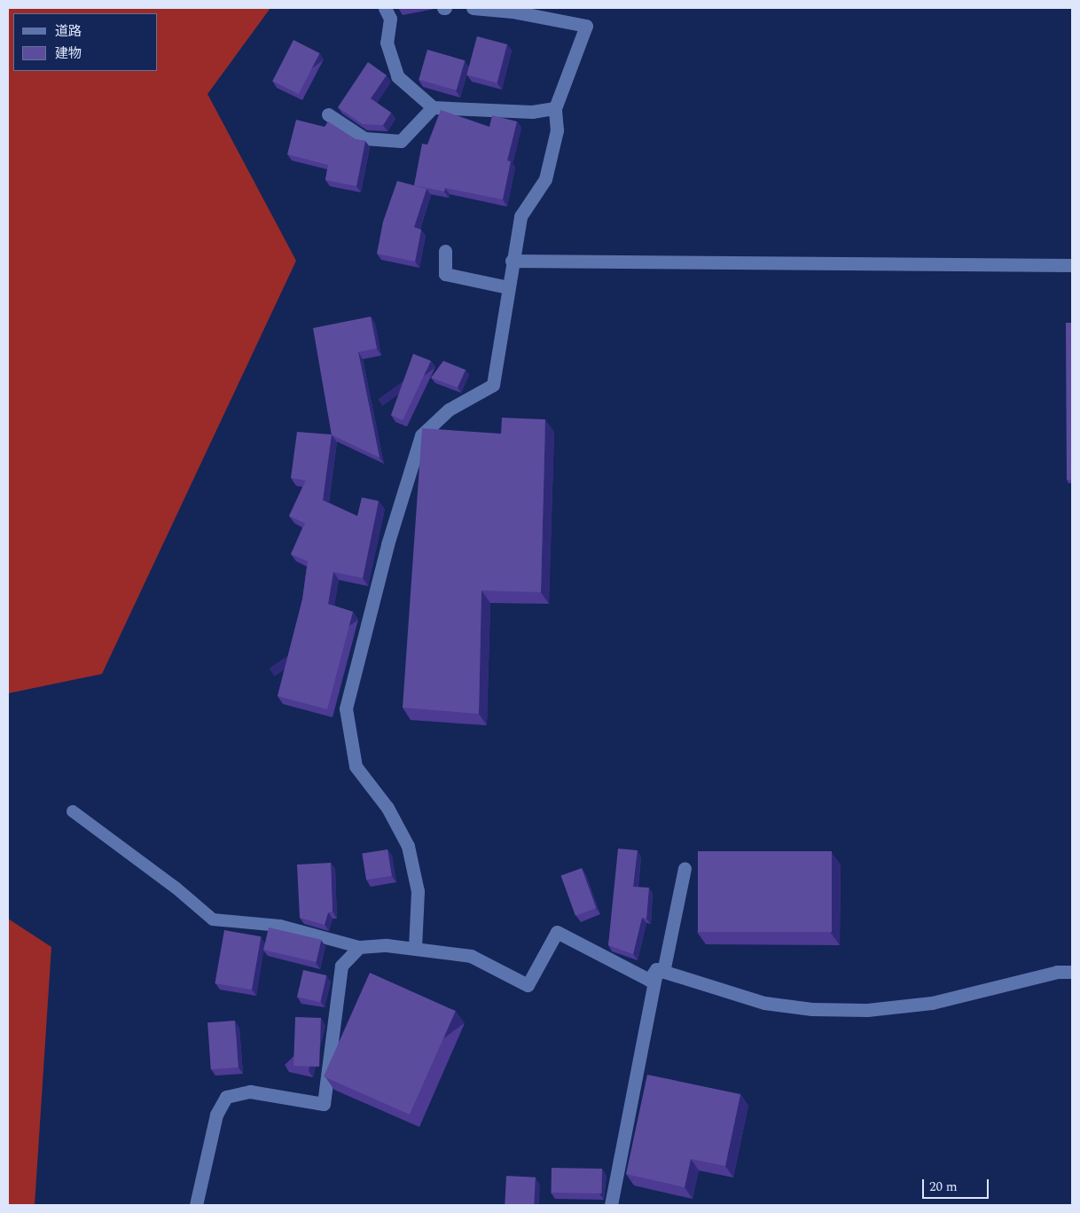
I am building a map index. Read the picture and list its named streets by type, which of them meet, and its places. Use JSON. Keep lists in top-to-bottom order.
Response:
{
  "legend": ["道路", "建物"],
  "scale_bar": "20 m"
}
